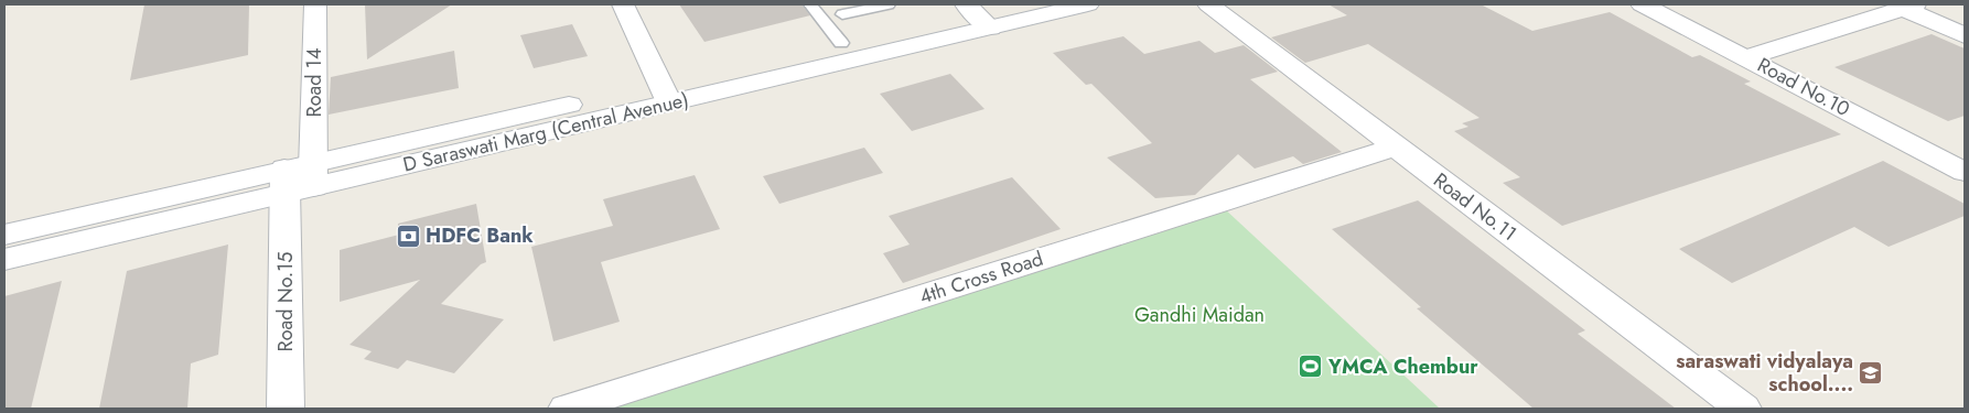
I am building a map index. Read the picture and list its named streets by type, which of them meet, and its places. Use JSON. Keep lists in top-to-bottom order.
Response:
{
  "streets": {
    "street": [
      "Road 14",
      "Road No.10",
      "D Saraswati Marg (Central Avenue)",
      "Road No.11",
      "4th Cross Road",
      "Road No.15"
    ]
  },
  "crossings": [
    ["Road 14", "D Saraswati Marg (Central Avenue)"],
    ["Road 14", "Road No.15"],
    ["D Saraswati Marg (Central Avenue)", "Road No.15"],
    ["Road No.11", "4th Cross Road"]
  ],
  "parks": ["Gandhi Maidan"],
  "places": {
    "bank": ["HDFC Bank"],
    "sports": ["YMCA Chembur"],
    "school or university": ["saraswati vidyalaya school...."]
  }
}
